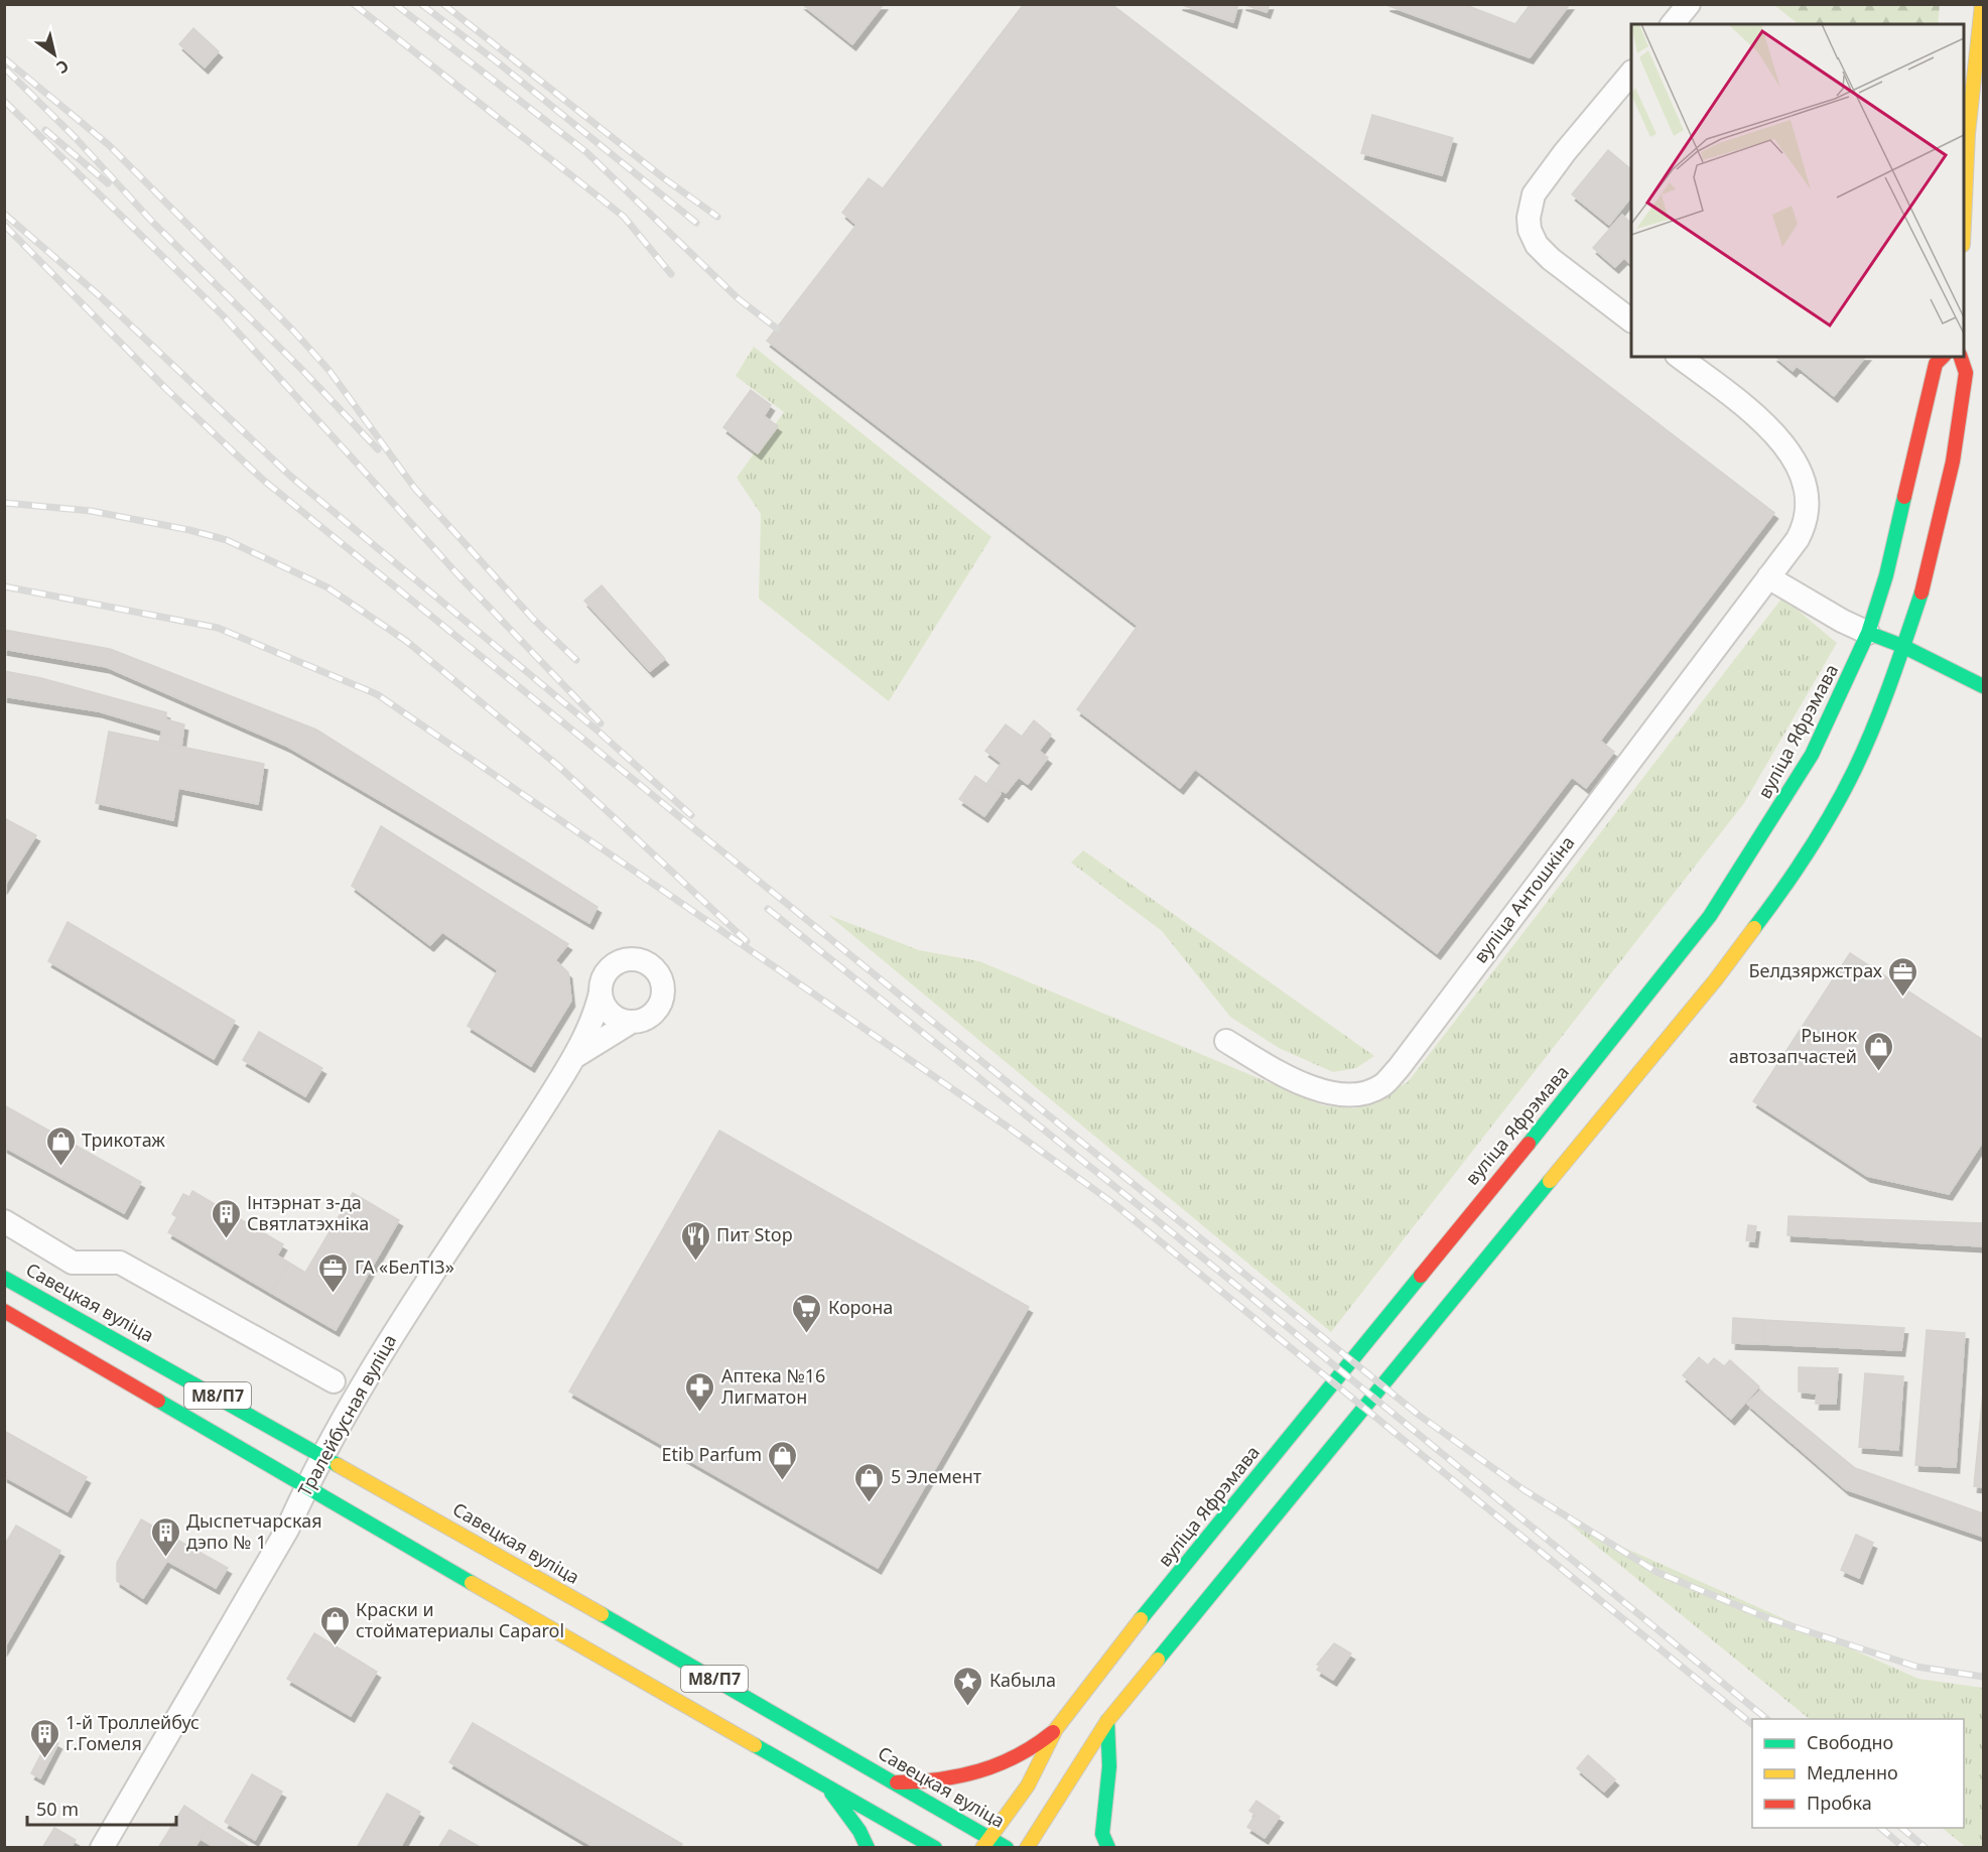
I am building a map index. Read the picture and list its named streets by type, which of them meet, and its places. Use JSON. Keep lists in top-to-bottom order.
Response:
{
  "streets": {
    "main road": ["вуліца Яфрэмава", "Савецкая вуліца", "М8/П7"],
    "street": ["вуліца Антошкіна", "Тралейбусная вуліца"]
  },
  "crossings": [
    ["вуліца Яфрэмава", "Савецкая вуліца"],
    ["Савецкая вуліца", "Тралейбусная вуліца"],
    ["М8/П7", "Тралейбусная вуліца"]
  ],
  "places": {
    "office": ["Белдзяржстрах", "ГА «БелТІЗ»"],
    "shop": [
      "Рынок автозапчастей",
      "Трикотаж",
      "Etib Parfum",
      "5 Элемент",
      "Краски и стойматериалы Сaparol"
    ],
    "building": ["Інтэрнат з-да Святлатэхніка", "Дыспетчарская дэпо № 1", "1-й Троллейбус г.Гомеля"],
    "restaurant": ["Пит Stop"],
    "supermarket": ["Корона"],
    "pharmacy": ["Аптека №16 Лигматон"],
    "place": ["Кабыла"]
  },
  "legend": ["Свободно", "Медленно", "Пробка"],
  "scale_bar": "50 m",
  "north": "bottom right"
}
